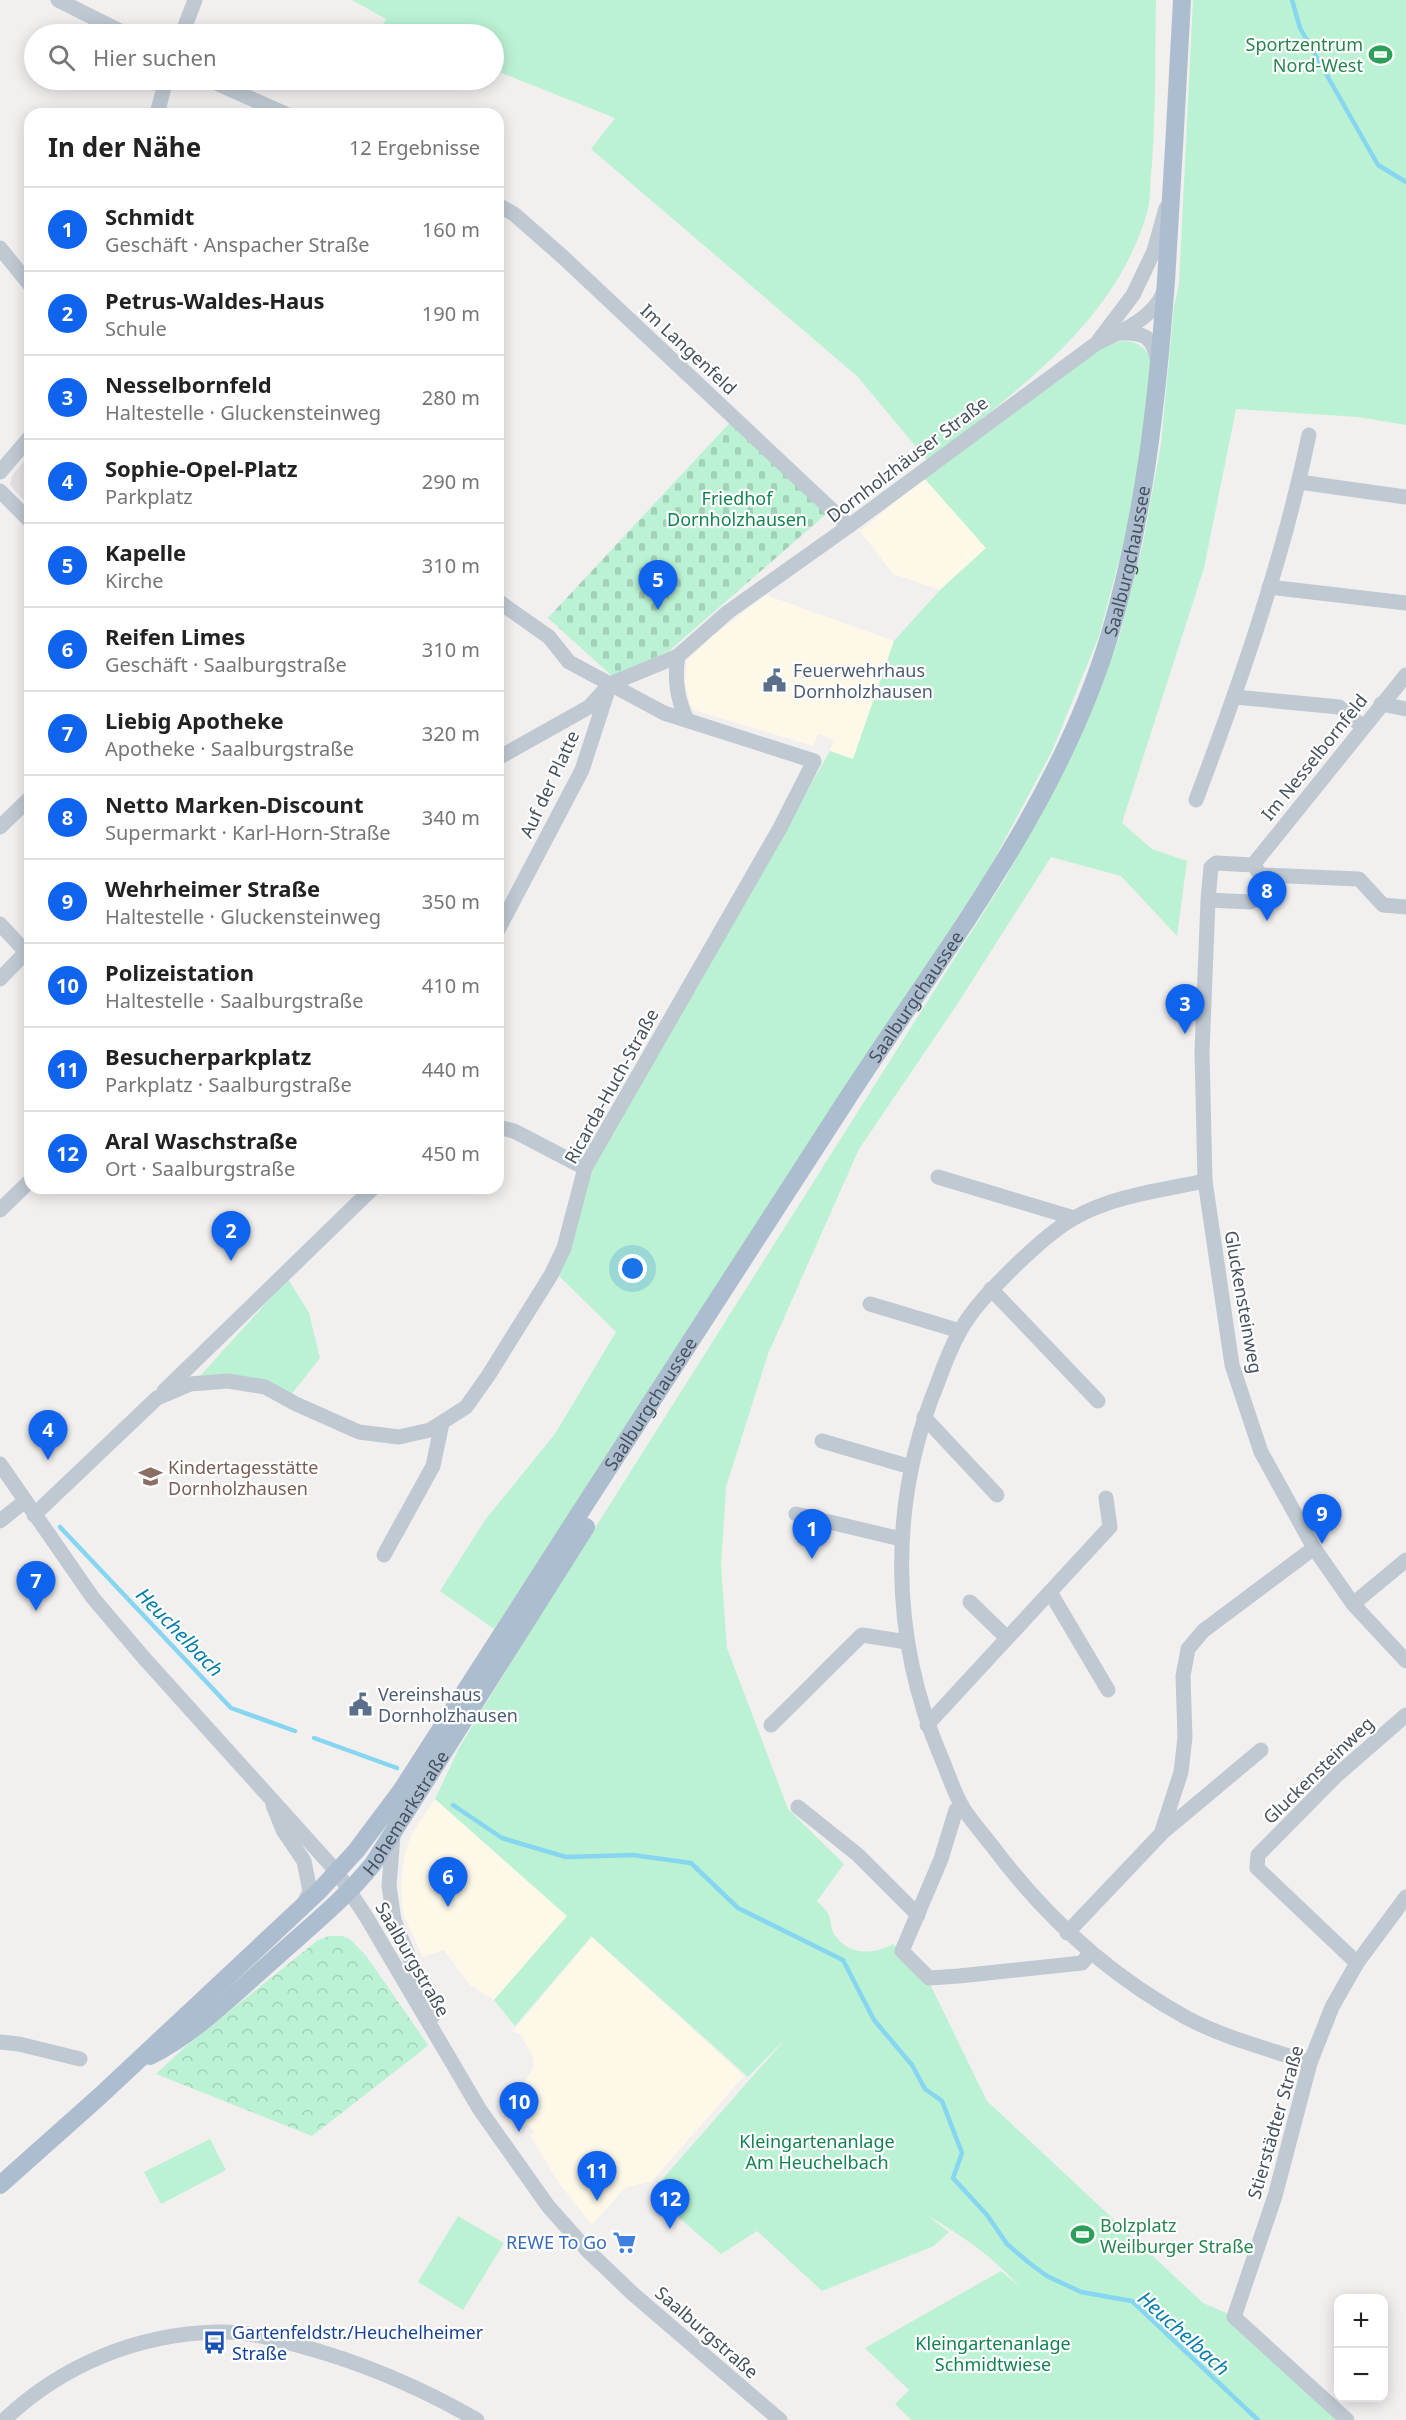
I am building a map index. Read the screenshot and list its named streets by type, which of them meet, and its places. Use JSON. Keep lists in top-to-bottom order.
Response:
{
  "streets": {
    "main road": ["Saalburgchaussee", "Hohemarkstraße"],
    "street": [
      "Im Langenfeld",
      "Dornholzhäuser Straße",
      "Im Nesselbornfeld",
      "Auf der Platte",
      "Ricarda-Huch-Straße",
      "Gluckensteinweg",
      "Saalburgstraße",
      "Stierstädter Straße"
    ]
  },
  "crossings": [
    ["Im Langenfeld", "Dornholzhäuser Straße"],
    ["Dornholzhäuser Straße", "Saalburgchaussee"],
    ["Dornholzhäuser Straße", "Auf der Platte"],
    ["Saalburgchaussee", "Hohemarkstraße"],
    ["Saalburgchaussee", "Saalburgstraße"],
    ["Im Nesselbornfeld", "Gluckensteinweg"],
    ["Ricarda-Huch-Straße", "Saalburgstraße"],
    ["Gluckensteinweg", "Stierstädter Straße"],
    ["Hohemarkstraße", "Saalburgstraße"]
  ],
  "water": ["Heuchelbach"],
  "parks": ["Friedhof Dornholzhausen", "Kleingartenanlage Am Heuchelbach", "Kleingartenanlage Schmidtwiese"],
  "places": {
    "sports": ["Sportzentrum Nord-West", "Bolzplatz Weilburger Straße"],
    "public building": ["Feuerwehrhaus Dornholzhausen", "Vereinshaus Dornholzhausen"],
    "school or university": ["Kindertagesstätte Dornholzhausen"],
    "supermarket": ["REWE To Go"],
    "bus stop": ["Gartenfeldstr./Heuchelheimer Straße"]
  },
  "page": {
    "search": "Hier suchen",
    "heading": ["In der Nähe", "12 Ergebnisse"],
    "list": [
      {
        "mark": "1",
        "name": "Schmidt",
        "note": "Geschäft · Anspacher Straße",
        "value": "160 m"
      },
      {
        "mark": "2",
        "name": "Petrus-Waldes-Haus",
        "note": "Schule",
        "value": "190 m"
      },
      {
        "mark": "3",
        "name": "Nesselbornfeld",
        "note": "Haltestelle · Gluckensteinweg",
        "value": "280 m"
      },
      {
        "mark": "4",
        "name": "Sophie-Opel-Platz",
        "note": "Parkplatz",
        "value": "290 m"
      },
      {
        "mark": "5",
        "name": "Kapelle",
        "note": "Kirche",
        "value": "310 m"
      },
      {
        "mark": "6",
        "name": "Reifen Limes",
        "note": "Geschäft · Saalburgstraße",
        "value": "310 m"
      },
      {
        "mark": "7",
        "name": "Liebig Apotheke",
        "note": "Apotheke · Saalburgstraße",
        "value": "320 m"
      },
      {
        "mark": "8",
        "name": "Netto Marken-Discount",
        "note": "Supermarkt · Karl-Horn-Straße",
        "value": "340 m"
      },
      {
        "mark": "9",
        "name": "Wehrheimer Straße",
        "note": "Haltestelle · Gluckensteinweg",
        "value": "350 m"
      },
      {
        "mark": "10",
        "name": "Polizeistation",
        "note": "Haltestelle · Saalburgstraße",
        "value": "410 m"
      },
      {
        "mark": "11",
        "name": "Besucherparkplatz",
        "note": "Parkplatz · Saalburgstraße",
        "value": "440 m"
      },
      {
        "mark": "12",
        "name": "Aral Waschstraße",
        "note": "Ort · Saalburgstraße",
        "value": "450 m"
      }
    ],
    "pins": [
      "5",
      "8",
      "3",
      "2",
      "4",
      "9",
      "1",
      "7",
      "6",
      "10",
      "11",
      "12"
    ],
    "map_buttons": ["+", "−"]
  }
}
